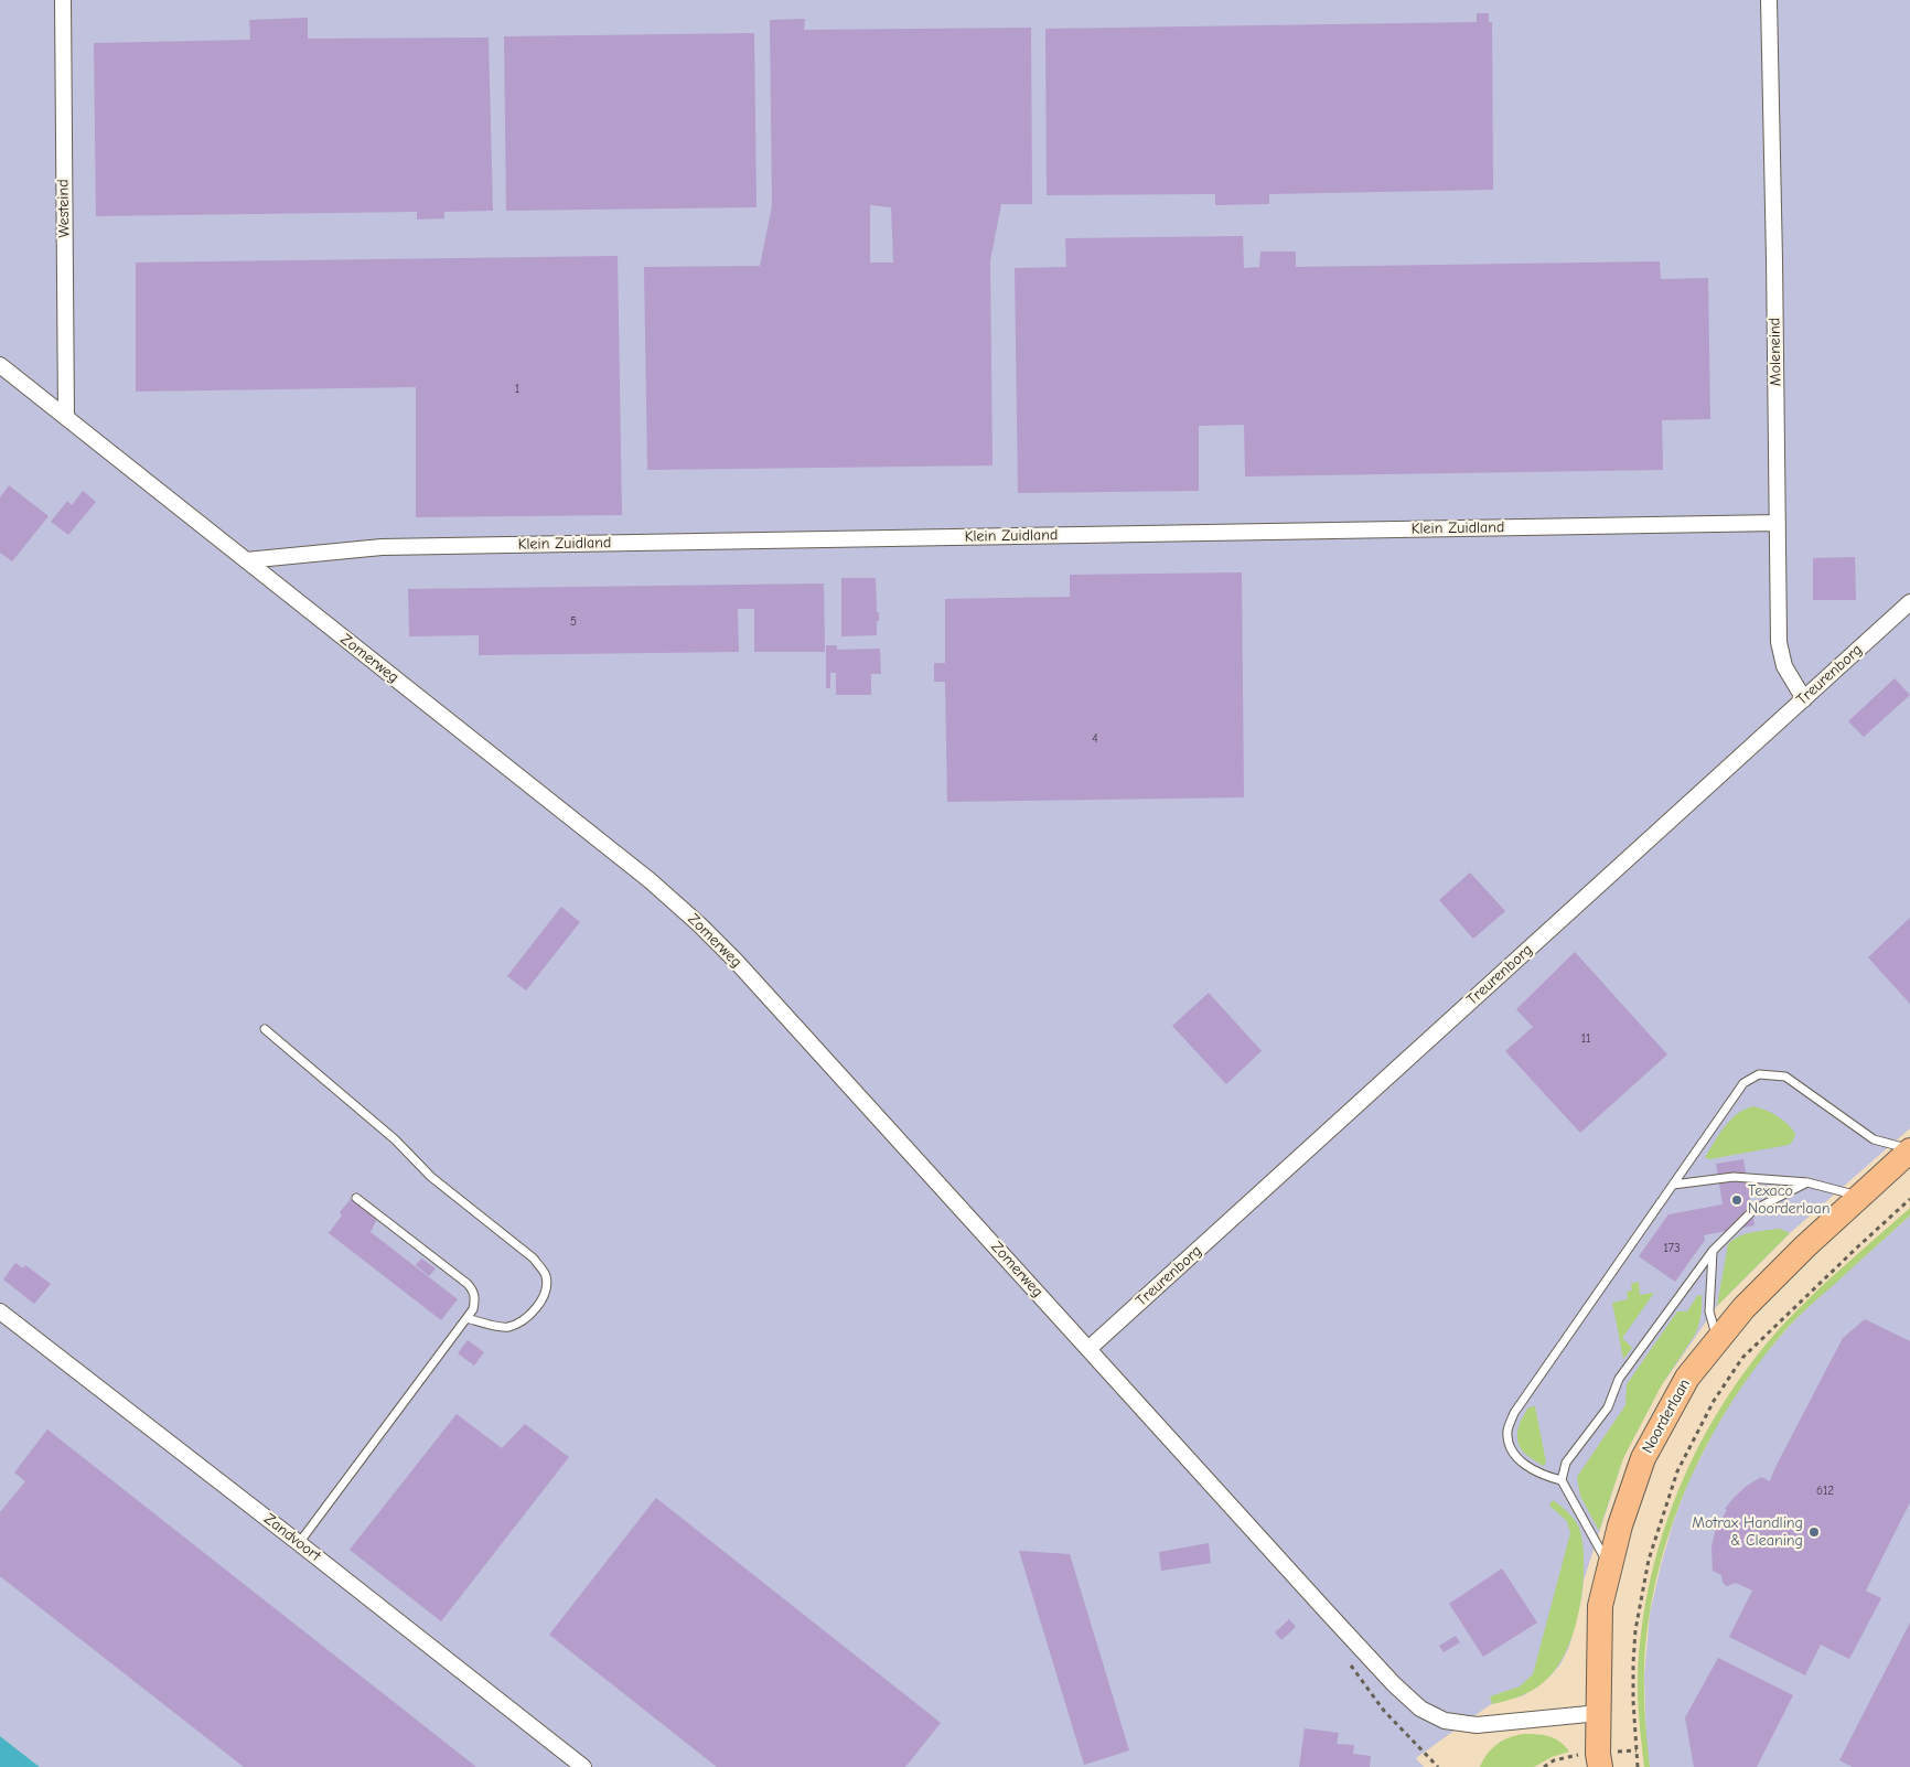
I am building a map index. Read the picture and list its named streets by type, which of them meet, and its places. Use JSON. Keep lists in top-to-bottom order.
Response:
{
  "streets": {
    "main road": ["Noorderlaan"],
    "street": [
      "Westeind",
      "Moleneind",
      "Klein Zuidland",
      "Zomerweg",
      "Treurenborg",
      "Zandvoort"
    ]
  },
  "crossings": [
    ["Westeind", "Zomerweg"],
    ["Moleneind", "Klein Zuidland"],
    ["Moleneind", "Treurenborg"],
    ["Klein Zuidland", "Zomerweg"],
    ["Zomerweg", "Treurenborg"],
    ["Zomerweg", "Noorderlaan"]
  ],
  "places": ["Texaco Noorderlaan", "Motrax Handling & Cleaning"],
  "house_numbers": [
    "1",
    "5",
    "4",
    "11",
    "173",
    "612"
  ]
}
